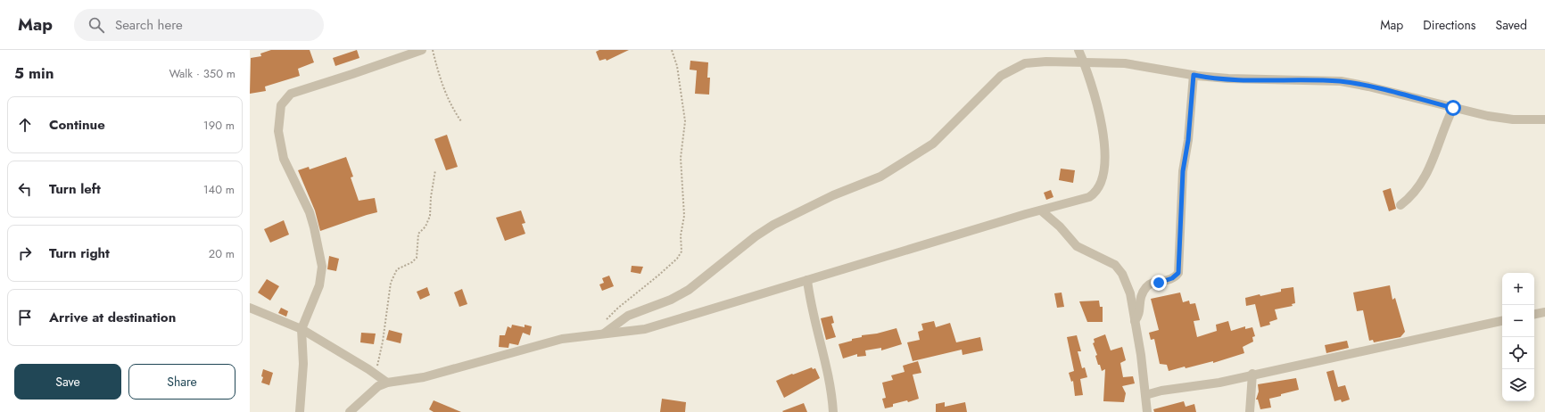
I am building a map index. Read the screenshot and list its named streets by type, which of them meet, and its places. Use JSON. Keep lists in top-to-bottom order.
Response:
{
  "page": {
    "header": "Map",
    "search": "Search here",
    "nav": ["Map", "Directions", "Saved"],
    "heading": ["5 min", "Walk · 350 m"],
    "list": [
      ["Continue", "190 m"],
      ["Turn left", "140 m"],
      ["Turn right", "20 m"],
      "Arrive at destination"
    ],
    "map_buttons": ["+", "−"],
    "buttons": ["Save", "Share"]
  }
}
